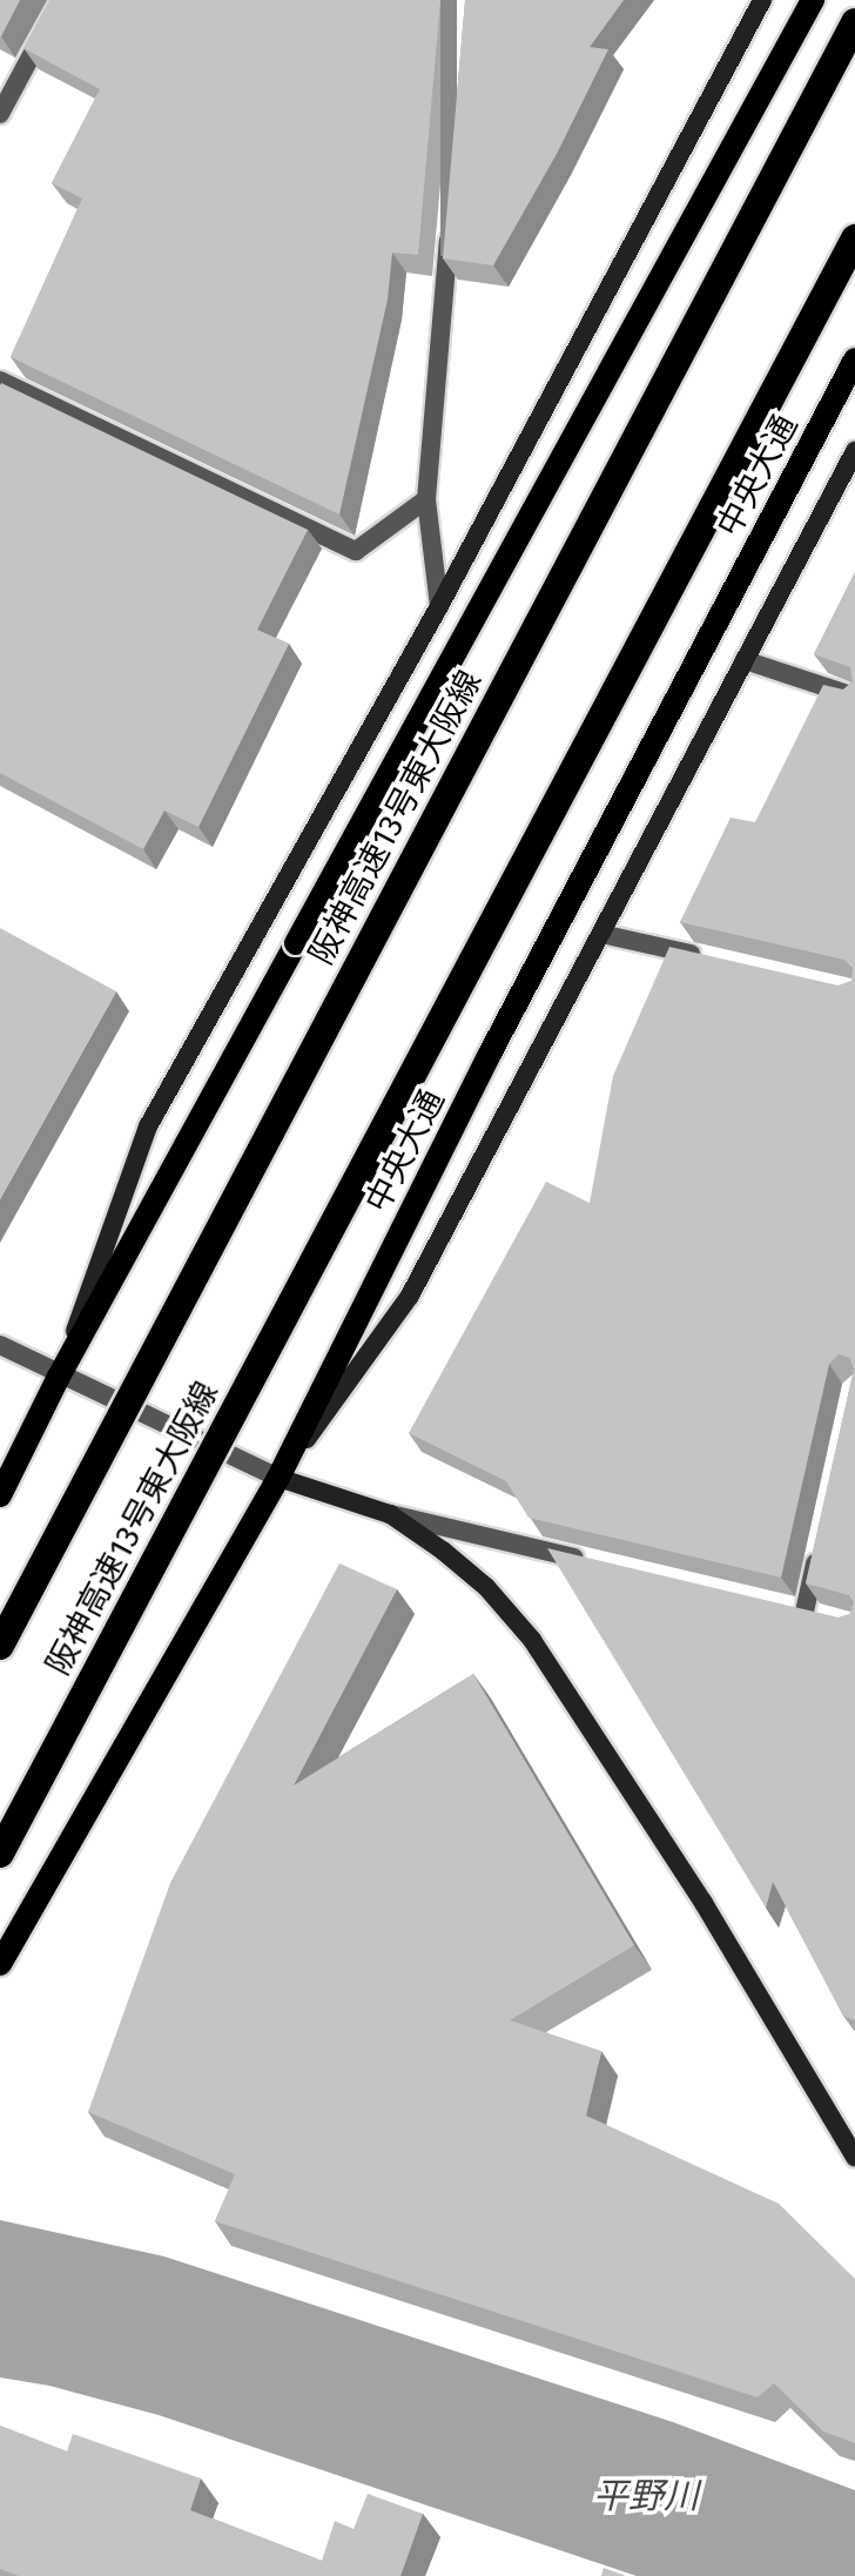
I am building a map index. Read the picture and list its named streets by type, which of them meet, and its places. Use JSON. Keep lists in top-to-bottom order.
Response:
{
  "streets": {
    "highway": ["阪神高速13号東大阪線"],
    "main road": ["中央大通"]
  },
  "water": ["平野川"]
}
